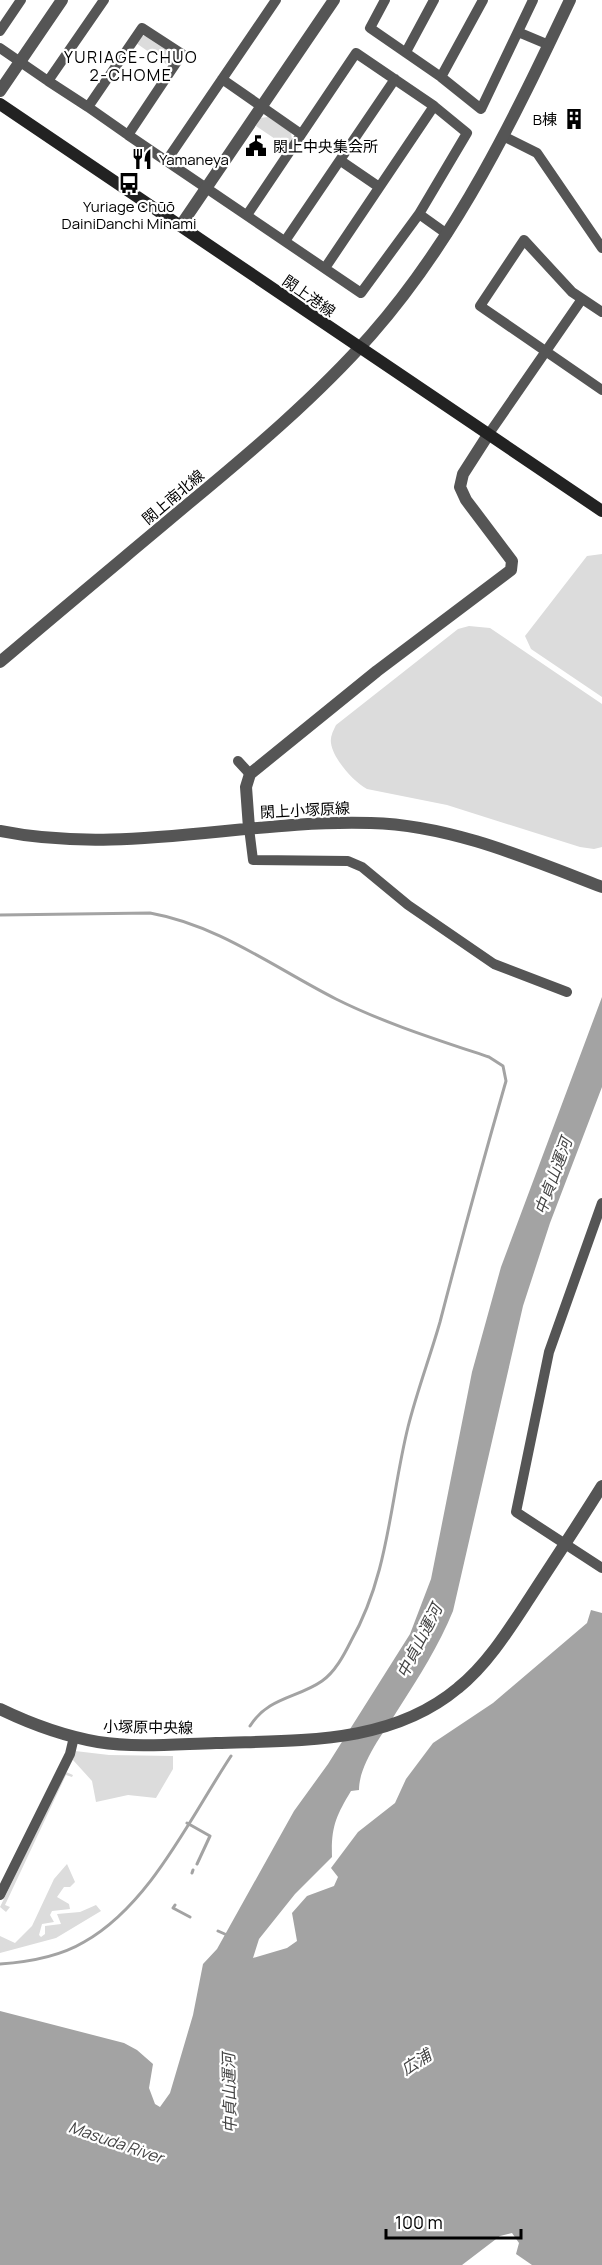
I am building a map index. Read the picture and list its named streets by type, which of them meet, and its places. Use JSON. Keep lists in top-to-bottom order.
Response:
{
  "streets": {
    "main road": ["閖上港線"],
    "street": ["閖上南北線", "閖上小塚原線", "小塚原中央線"]
  },
  "crossings": [
    ["閖上港線", "閖上南北線"]
  ],
  "districts": ["YURIAGE-CHUO 2-CHOME"],
  "water": ["中貞山運河", "広浦", "Masuda River"],
  "places": {
    "building": ["B棟"],
    "public building": ["閖上中央集会所"],
    "restaurant": ["Yamaneya"],
    "bus stop": ["Yuriage Chūō DainiDanchi Minami"]
  },
  "scale_bar": "100 m"
}
